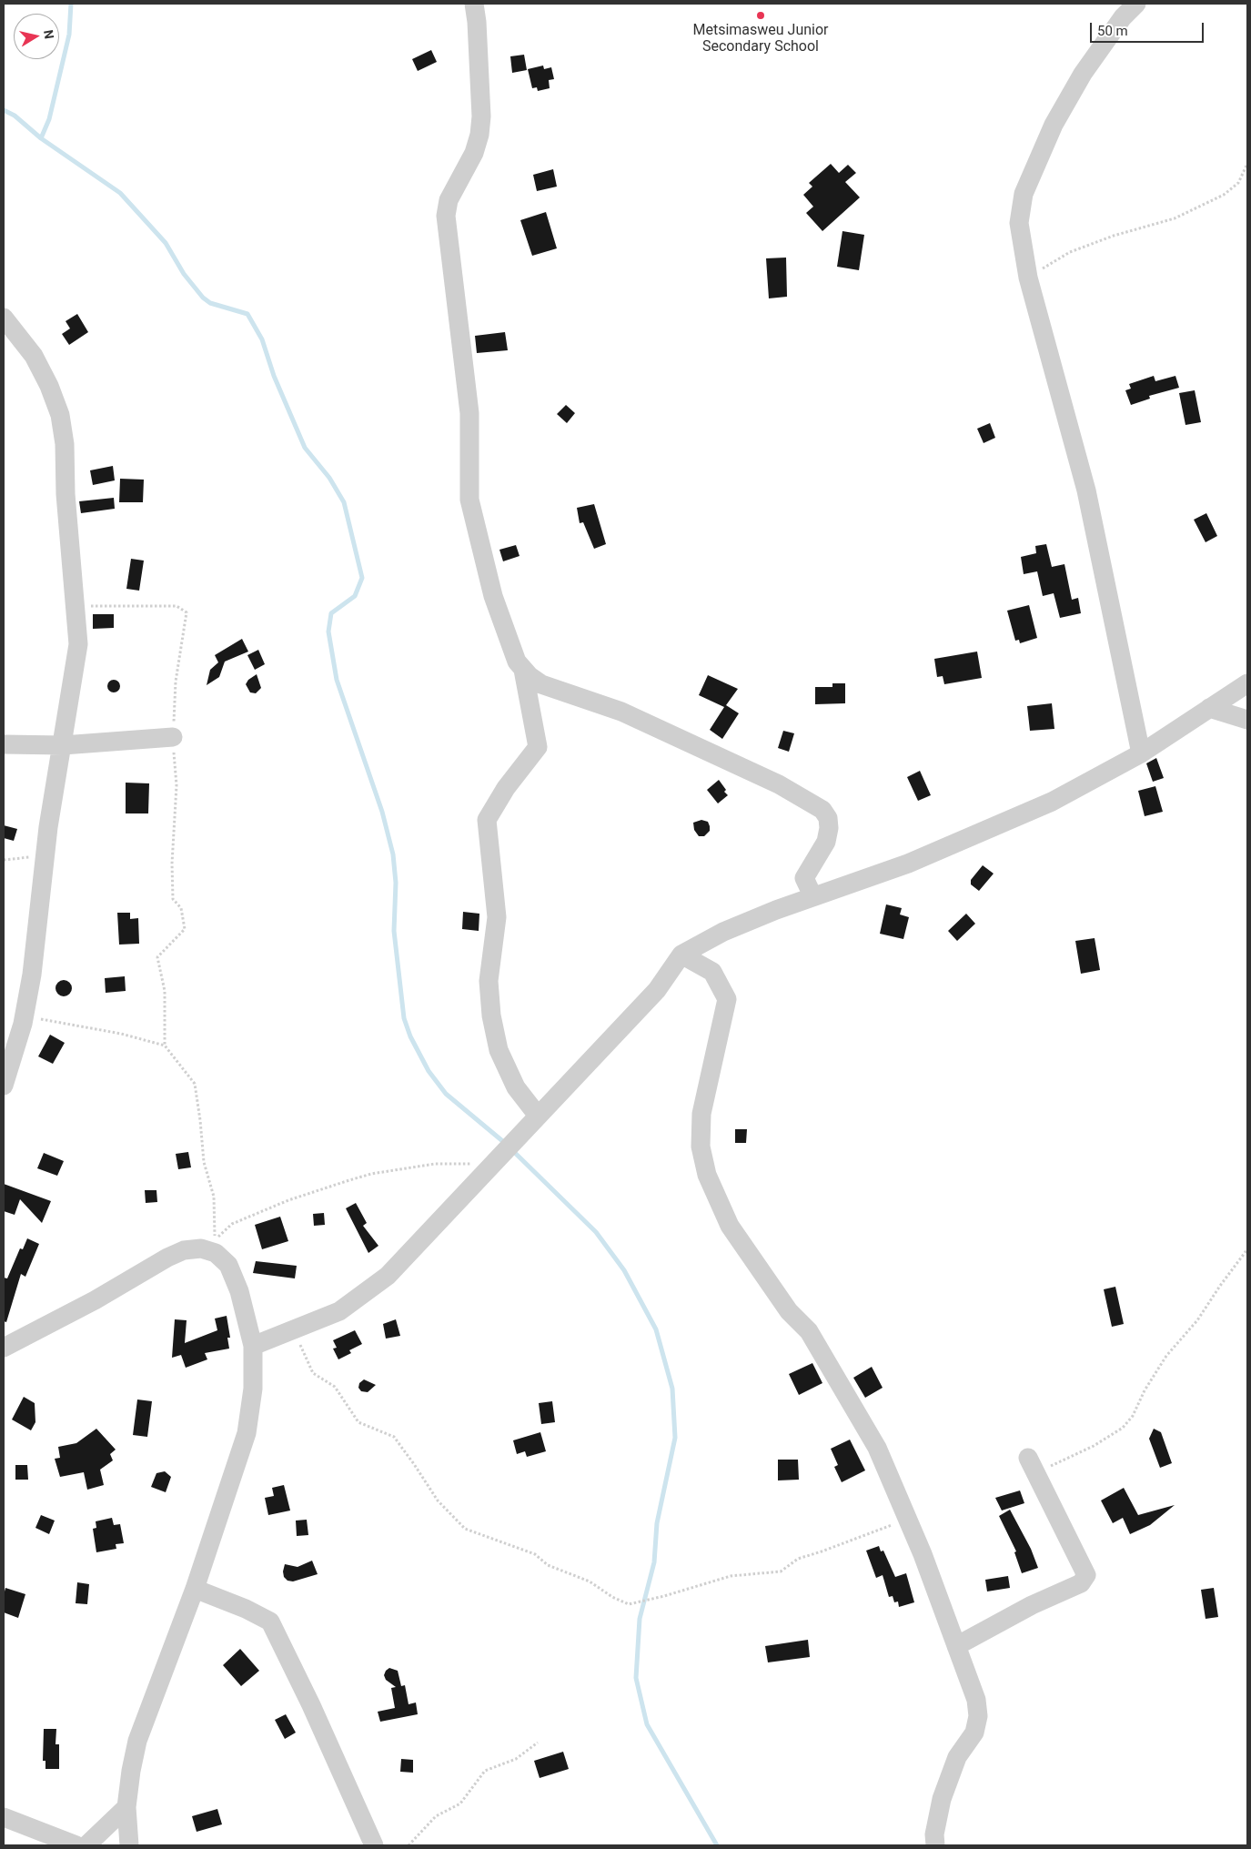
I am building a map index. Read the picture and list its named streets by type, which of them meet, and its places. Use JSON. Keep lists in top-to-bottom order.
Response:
{
  "places": ["Metsimasweu Junior Secondary School"],
  "scale_bar": "50 m",
  "north": "right"
}
